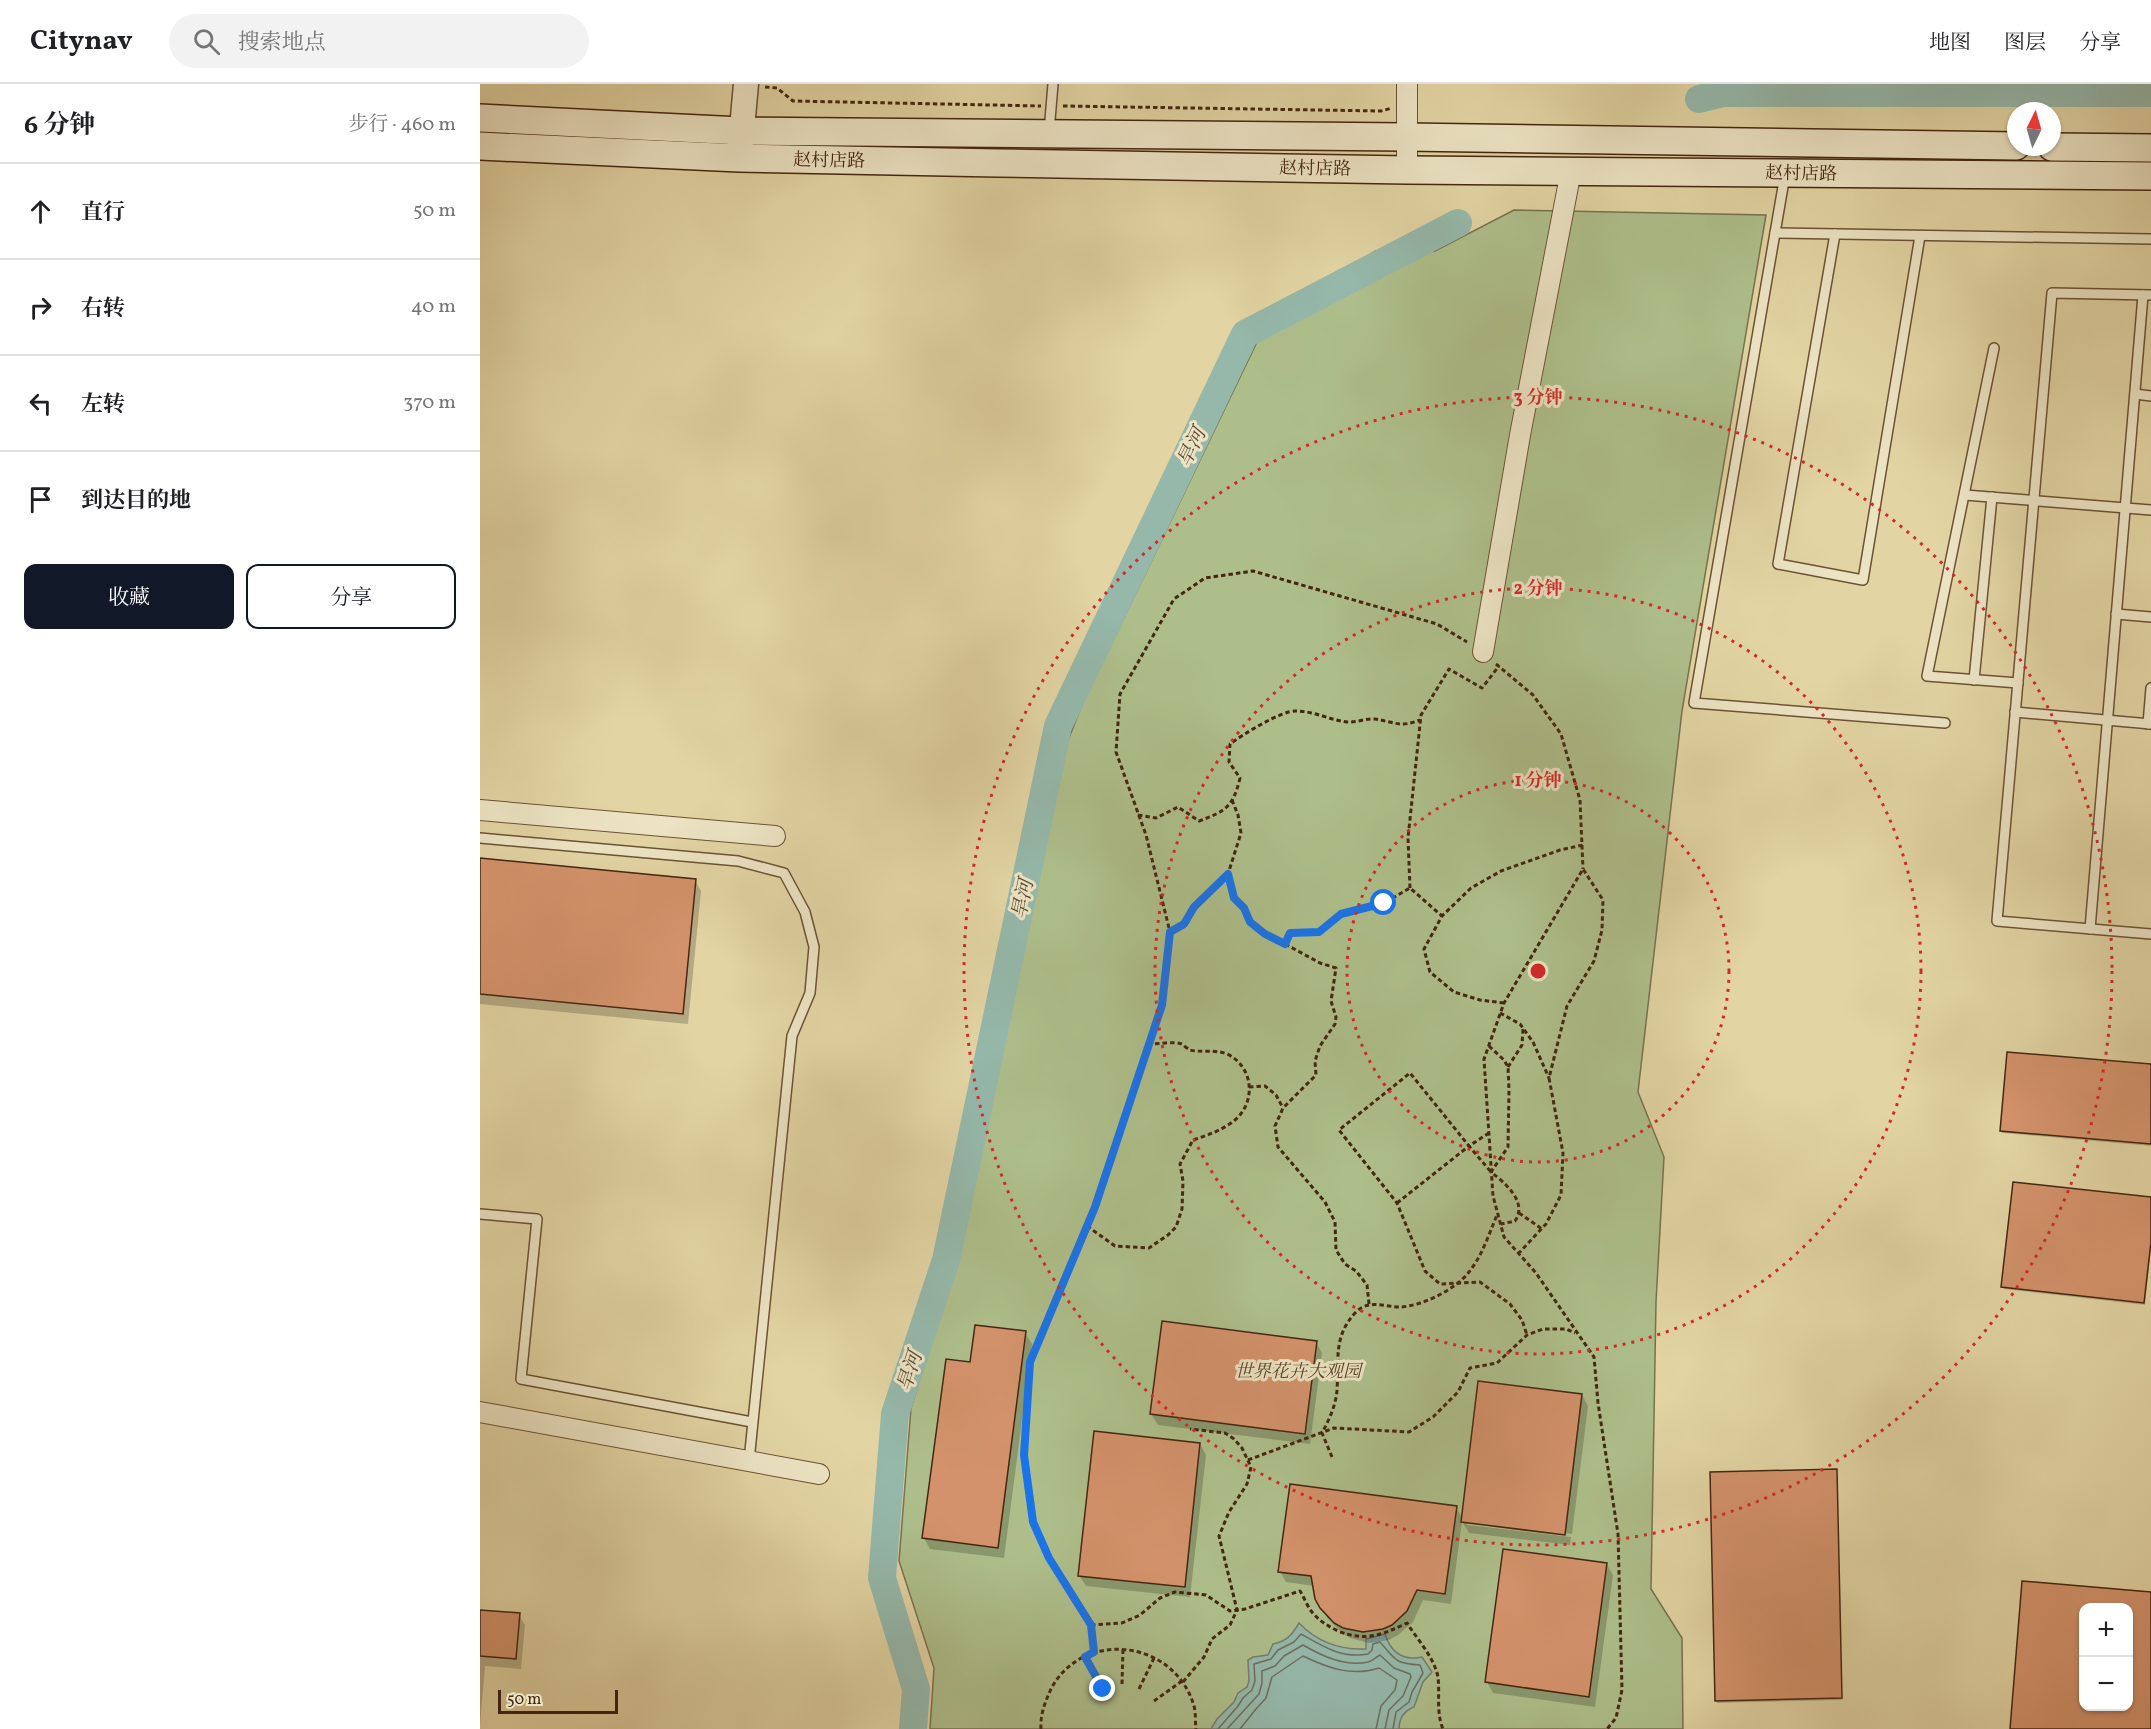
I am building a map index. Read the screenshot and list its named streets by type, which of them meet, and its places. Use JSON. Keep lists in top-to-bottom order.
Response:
{
  "streets": {
    "main road": ["赵村店路"]
  },
  "water": ["旱河"],
  "parks": ["世界花卉大观园"],
  "scale_bar": "50 m",
  "north": "top",
  "page": {
    "header": "Citynav",
    "search": "搜索地点",
    "nav": ["地图", "图层", "分享"],
    "heading": ["6 分钟", "步行 · 460 m"],
    "list": [
      ["直行", "50 m"],
      ["右转", "40 m"],
      ["左转", "370 m"],
      "到达目的地"
    ],
    "buttons": ["收藏", "分享"],
    "map_buttons": ["+", "−"],
    "scale": "50 m"
  },
  "rings": ["3 分钟", "2 分钟", "1 分钟"]
}
